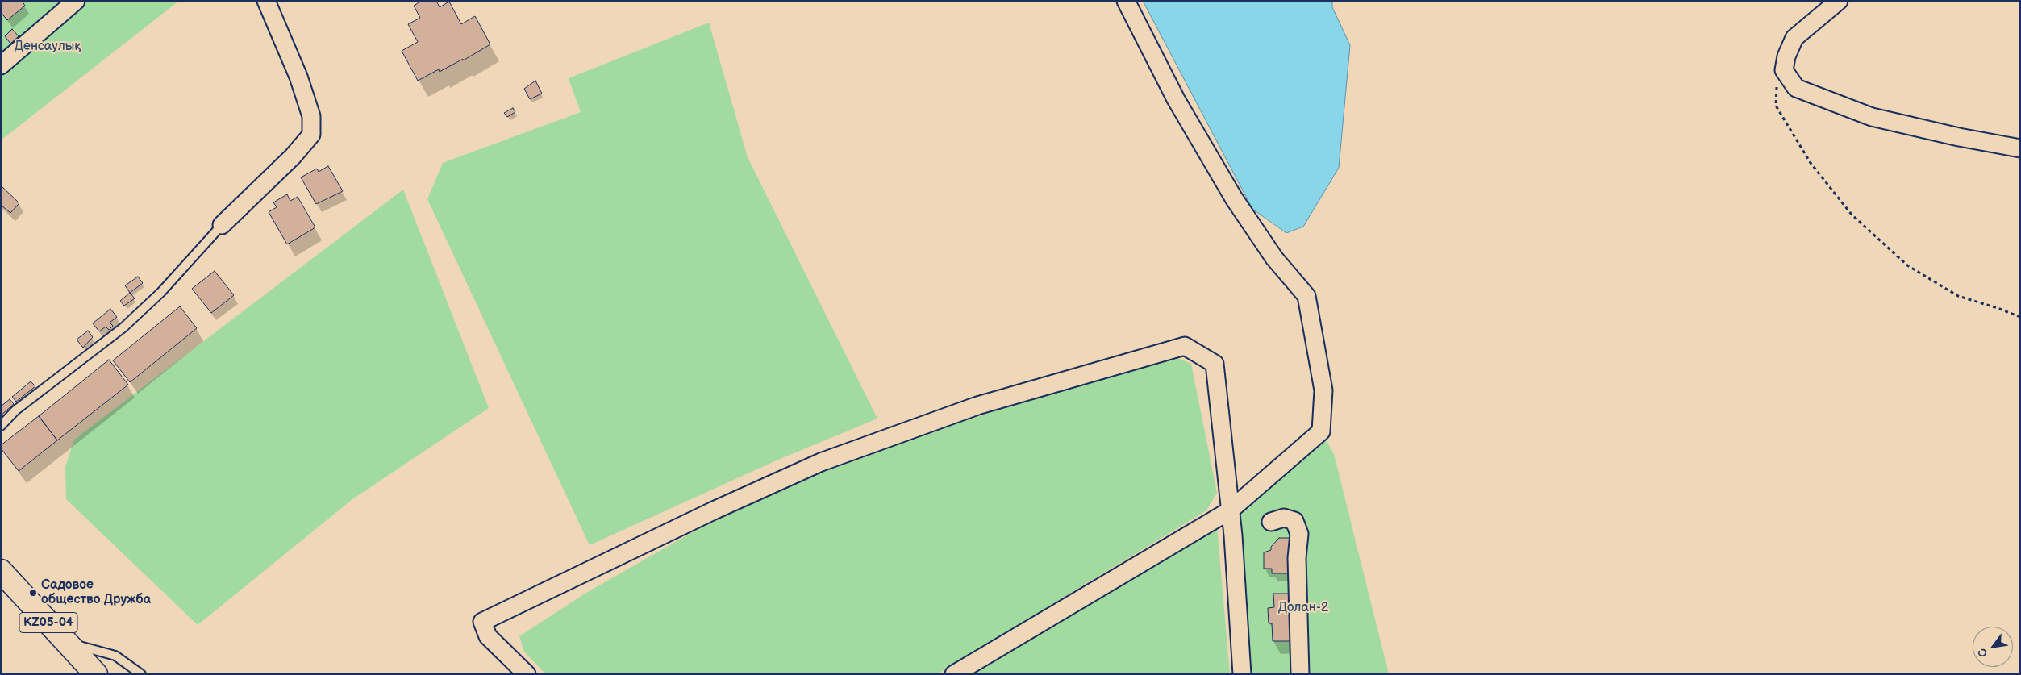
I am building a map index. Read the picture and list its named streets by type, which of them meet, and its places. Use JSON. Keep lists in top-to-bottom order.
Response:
{
  "streets": {
    "main road": ["KZ05-04"]
  },
  "parks": ["Денсаулық", "Долан-2"],
  "places": ["Садовое общество Дружба"],
  "north": "bottom left"
}
